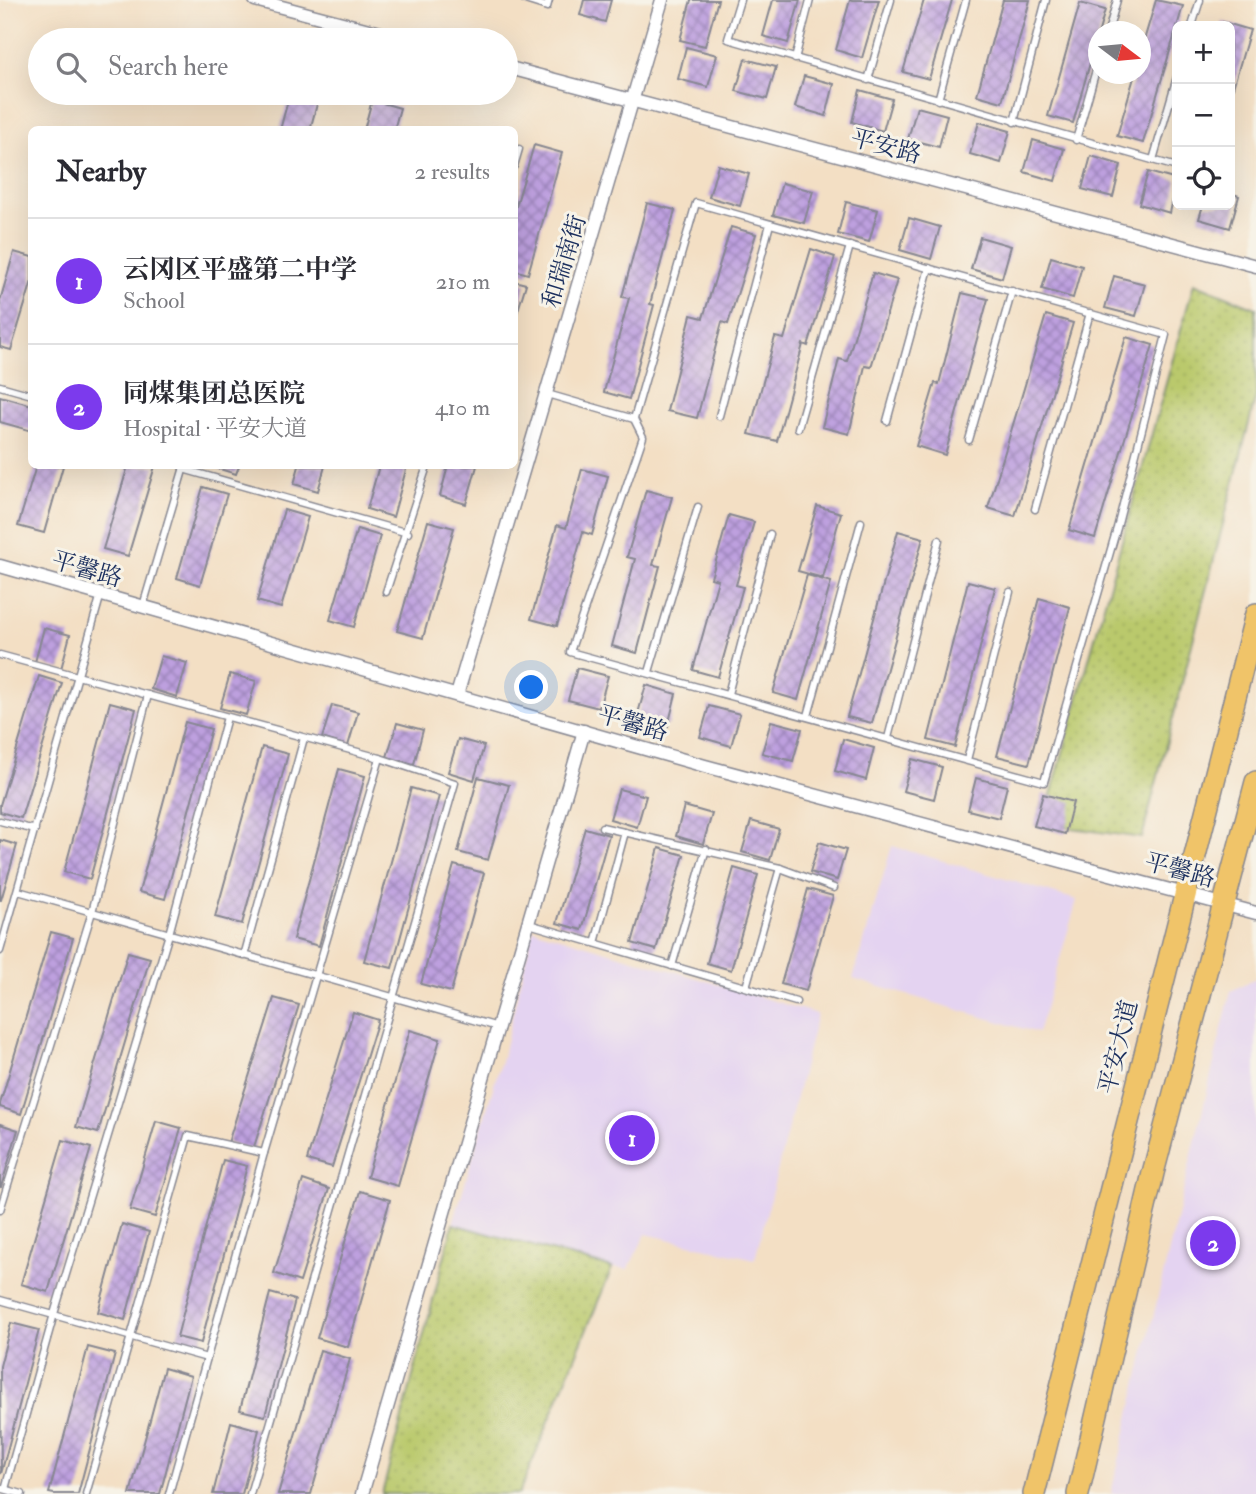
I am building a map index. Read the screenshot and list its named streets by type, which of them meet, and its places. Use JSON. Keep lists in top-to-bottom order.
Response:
{
  "streets": {
    "main road": ["平安大道"],
    "street": ["平安路", "和瑞南街", "平馨路"]
  },
  "crossings": [
    ["平安路", "和瑞南街"],
    ["和瑞南街", "平馨路"],
    ["平馨路", "平安大道"]
  ],
  "north": "right",
  "page": {
    "map_buttons": ["+", "−"],
    "search": "Search here",
    "heading": ["Nearby", "2 results"],
    "list": [
      {
        "mark": "1",
        "name": "云冈区平盛第二中学",
        "note": "School",
        "value": "210 m"
      },
      {
        "mark": "2",
        "name": "同煤集团总医院",
        "note": "Hospital · 平安大道",
        "value": "410 m"
      }
    ],
    "pins": ["1", "2"]
  }
}
